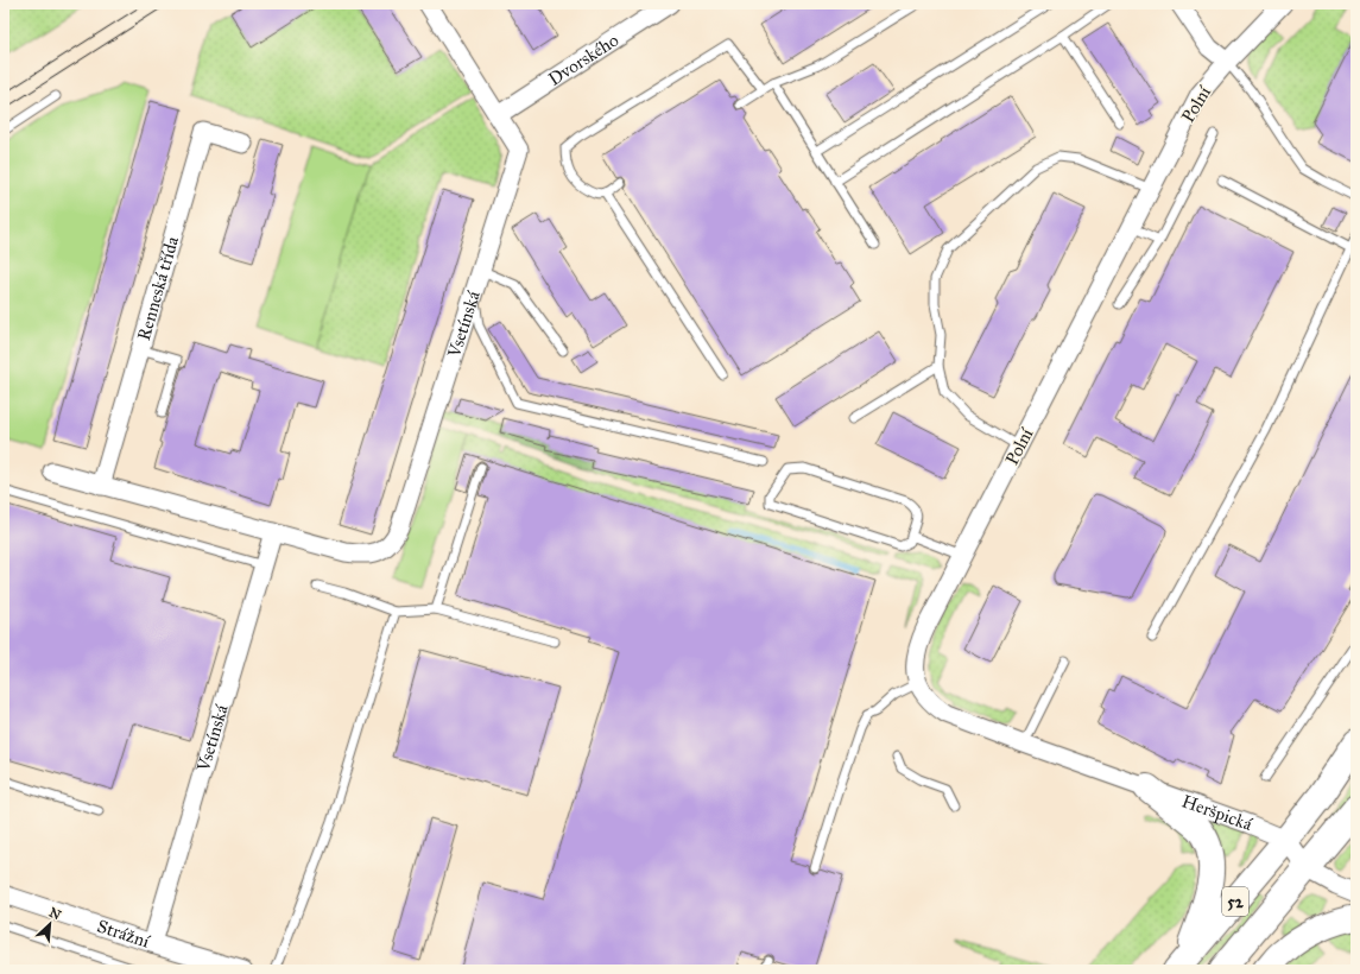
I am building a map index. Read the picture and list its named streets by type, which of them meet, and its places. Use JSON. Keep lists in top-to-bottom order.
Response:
{
  "streets": {
    "main road": ["52"],
    "street": [
      "Dvorského",
      "Polní",
      "Renneská třída",
      "Vsetínská",
      "Heršpická",
      "Strážní"
    ]
  },
  "crossings": [
    ["Dvorského", "Vsetínská"],
    ["Polní", "Heršpická"],
    ["Renneská třída", "Vsetínská"],
    ["Vsetínská", "Strážní"],
    ["Heršpická", "52"]
  ],
  "north": "top right"
}
